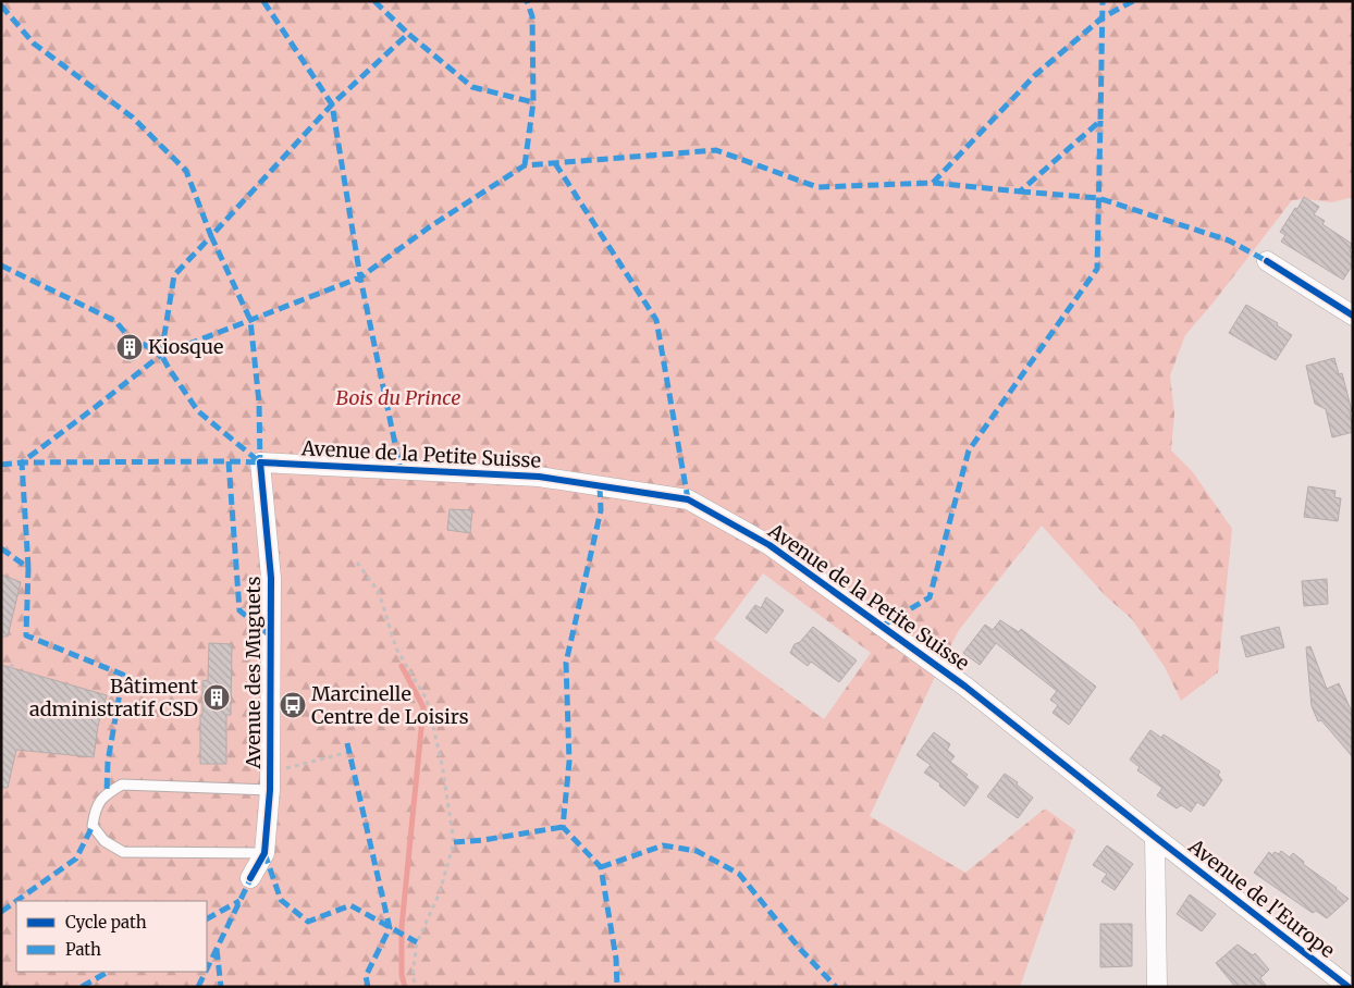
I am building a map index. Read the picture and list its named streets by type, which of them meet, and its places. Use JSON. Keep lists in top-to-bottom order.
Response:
{
  "streets": {
    "street": ["Avenue de la Petite Suisse", "Avenue des Muguets", "Avenue de l'Europe"]
  },
  "crossings": [
    ["Avenue de la Petite Suisse", "Avenue des Muguets"],
    ["Avenue de la Petite Suisse", "Avenue de l'Europe"]
  ],
  "parks": ["Bois du Prince"],
  "places": {
    "building": ["Kiosque", "Bâtiment administratif CSD"],
    "bus stop": ["Marcinelle Centre de Loisirs"]
  },
  "legend": ["Cycle path", "Path"]
}
